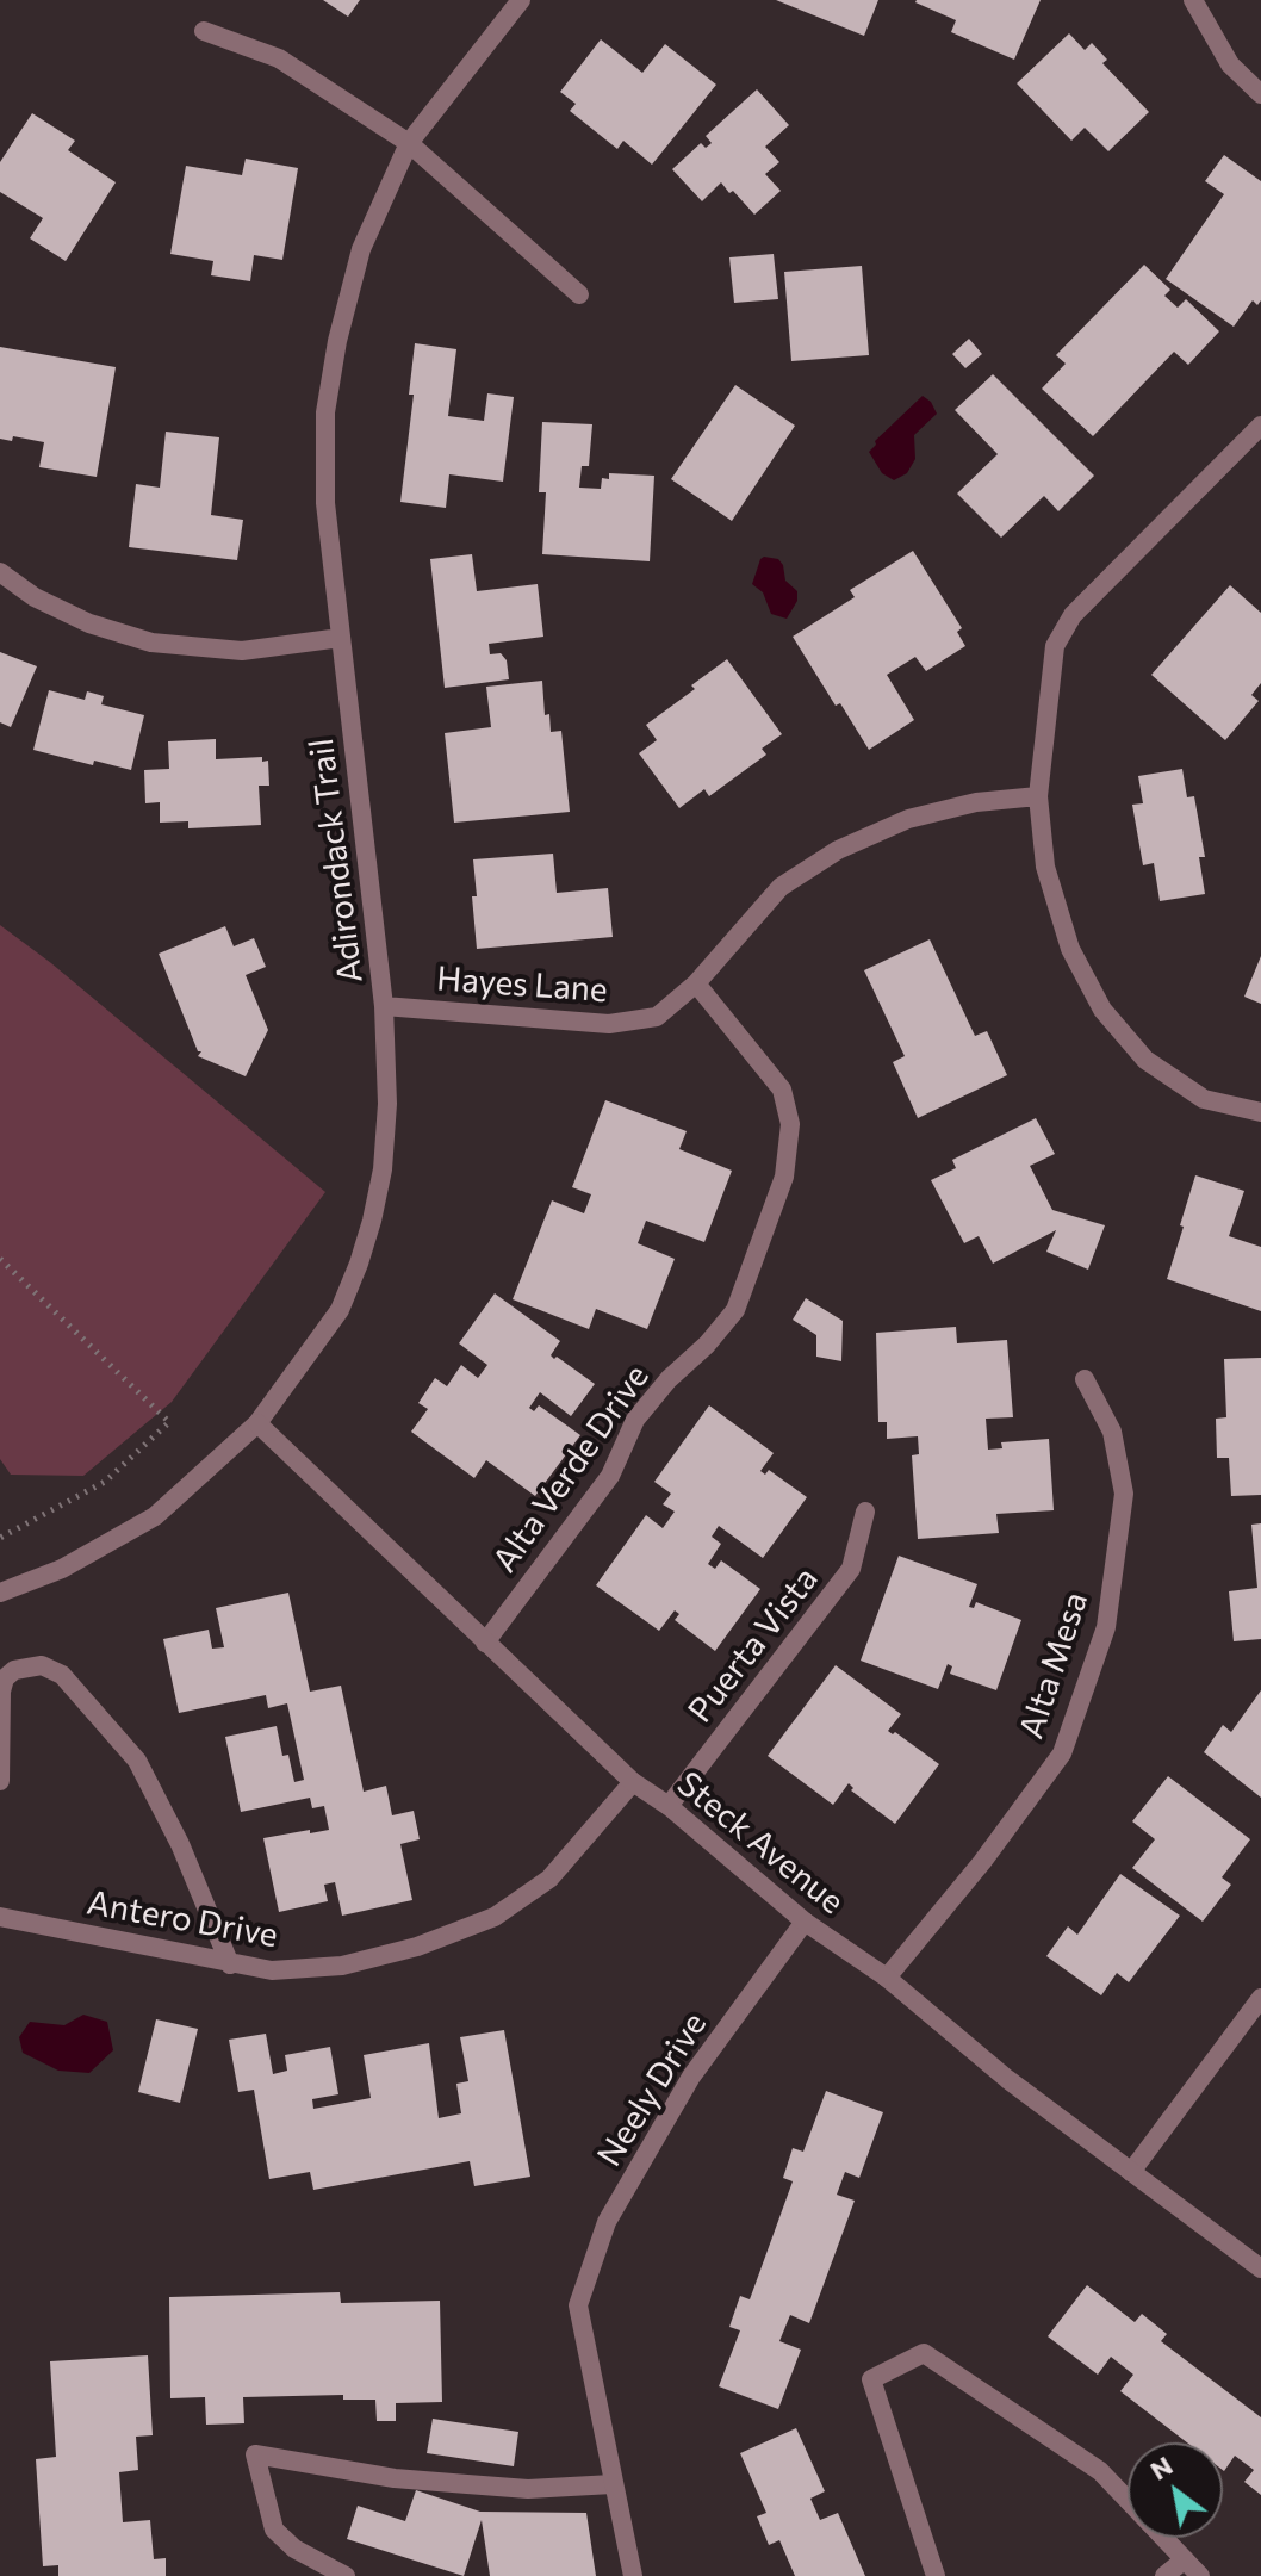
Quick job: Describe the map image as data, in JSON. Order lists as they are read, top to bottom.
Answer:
{
  "streets": {
    "street": [
      "Adirondack Trail",
      "Hayes Lane",
      "Alta Verde Drive",
      "Puerta Vista",
      "Alta Mesa",
      "Steck Avenue",
      "Antero Drive",
      "Neely Drive"
    ]
  },
  "crossings": [
    ["Adirondack Trail", "Hayes Lane"],
    ["Adirondack Trail", "Steck Avenue"],
    ["Hayes Lane", "Alta Verde Drive"],
    ["Alta Verde Drive", "Steck Avenue"],
    ["Puerta Vista", "Steck Avenue"],
    ["Alta Mesa", "Steck Avenue"],
    ["Steck Avenue", "Antero Drive"],
    ["Steck Avenue", "Neely Drive"]
  ],
  "north": "top left"
}
